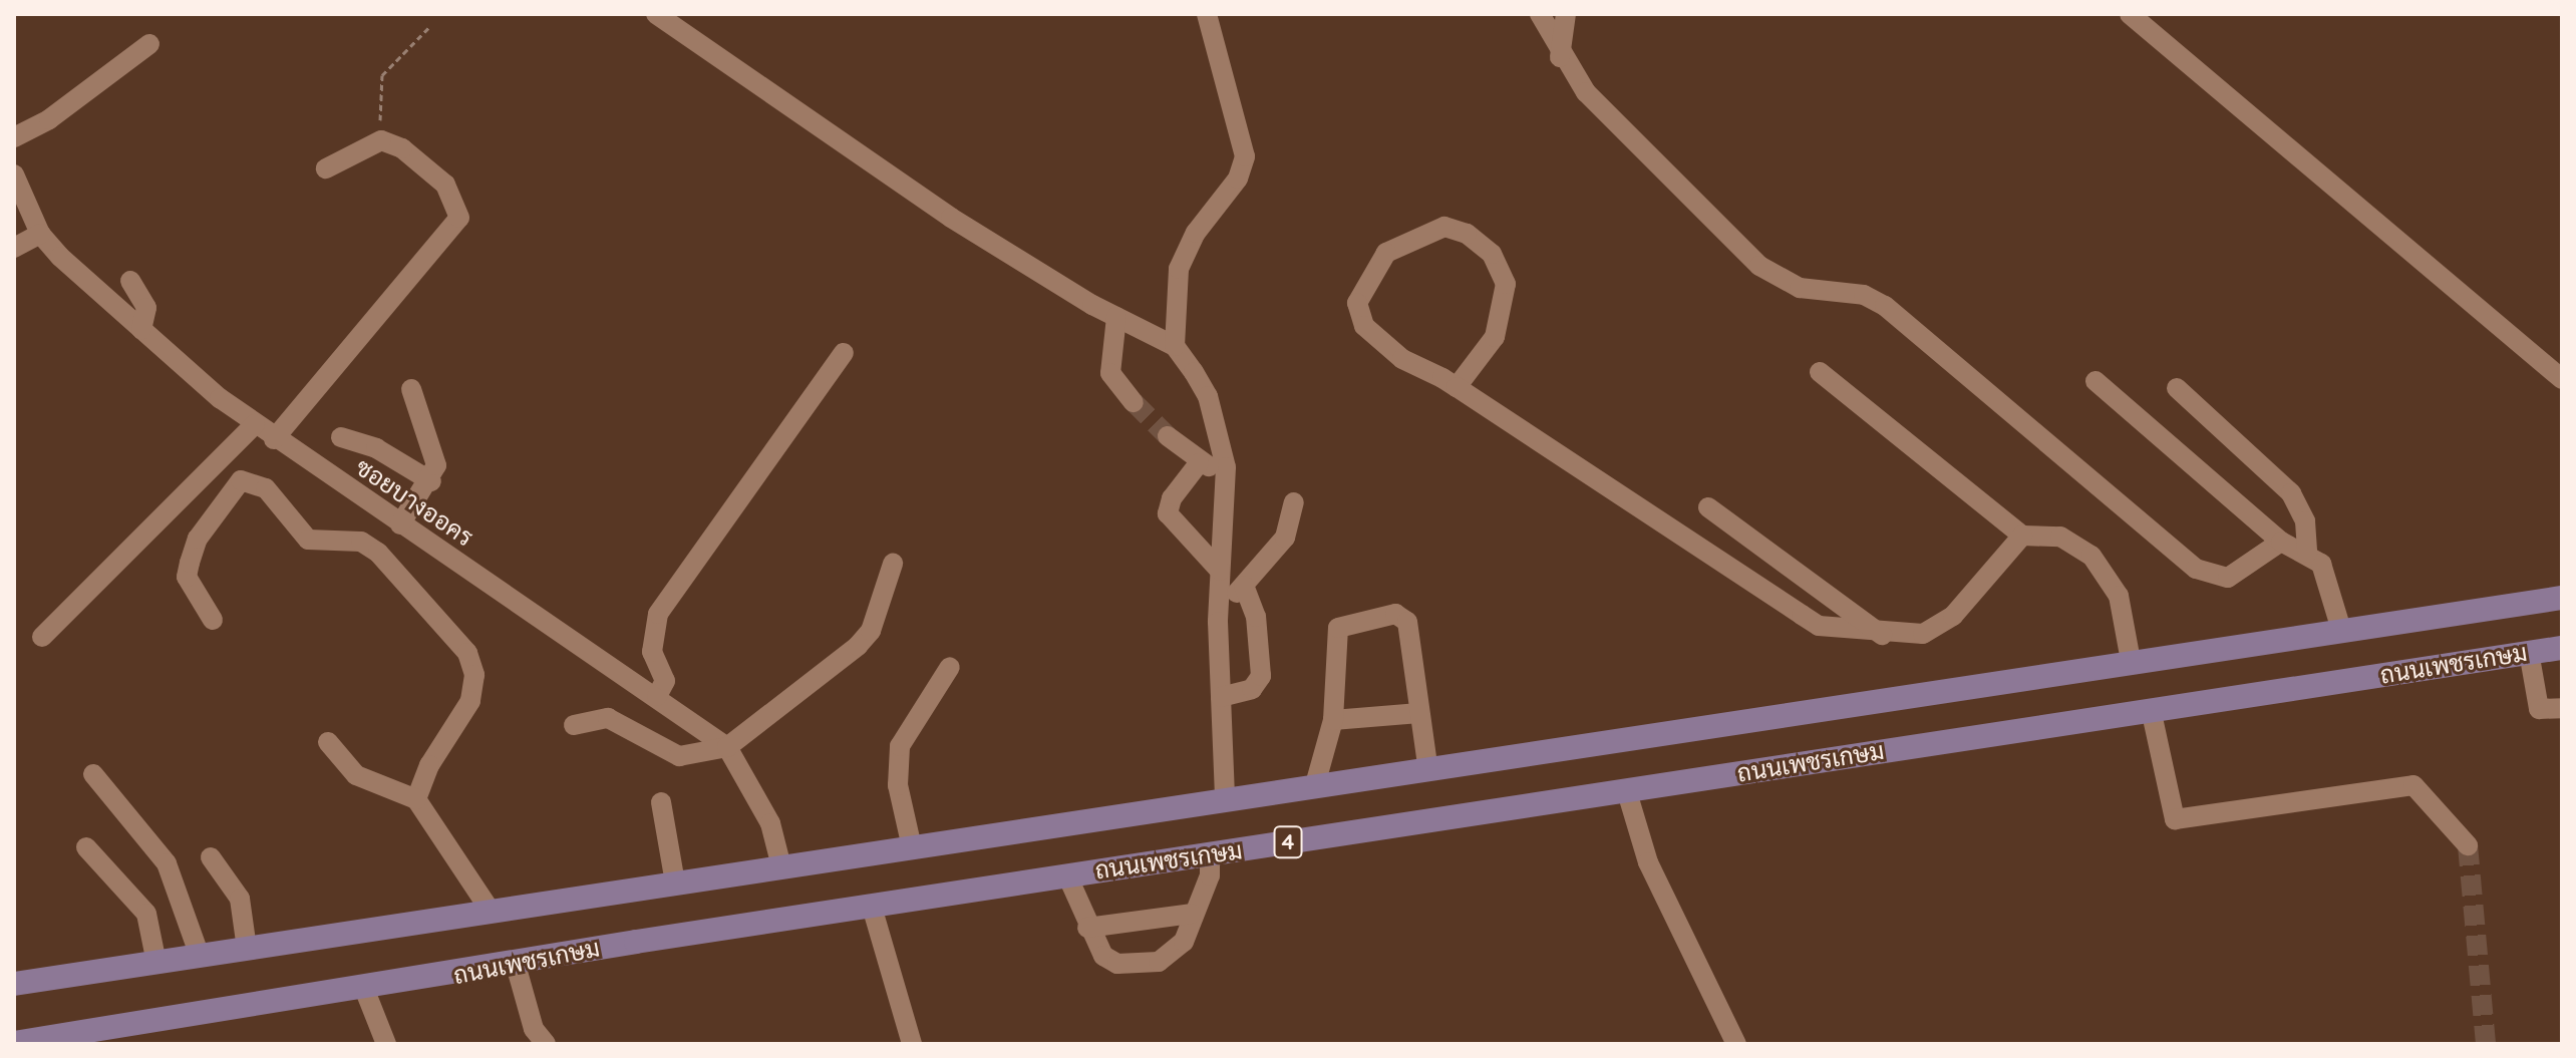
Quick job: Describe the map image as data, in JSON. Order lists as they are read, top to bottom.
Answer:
{
  "streets": {
    "main road": ["ถนนเพชรเกษม", "4"],
    "street": ["ซอยบางออคร"]
  },
  "crossings": [
    ["ซอยบางออคร", "ถนนเพชรเกษม"]
  ]
}
